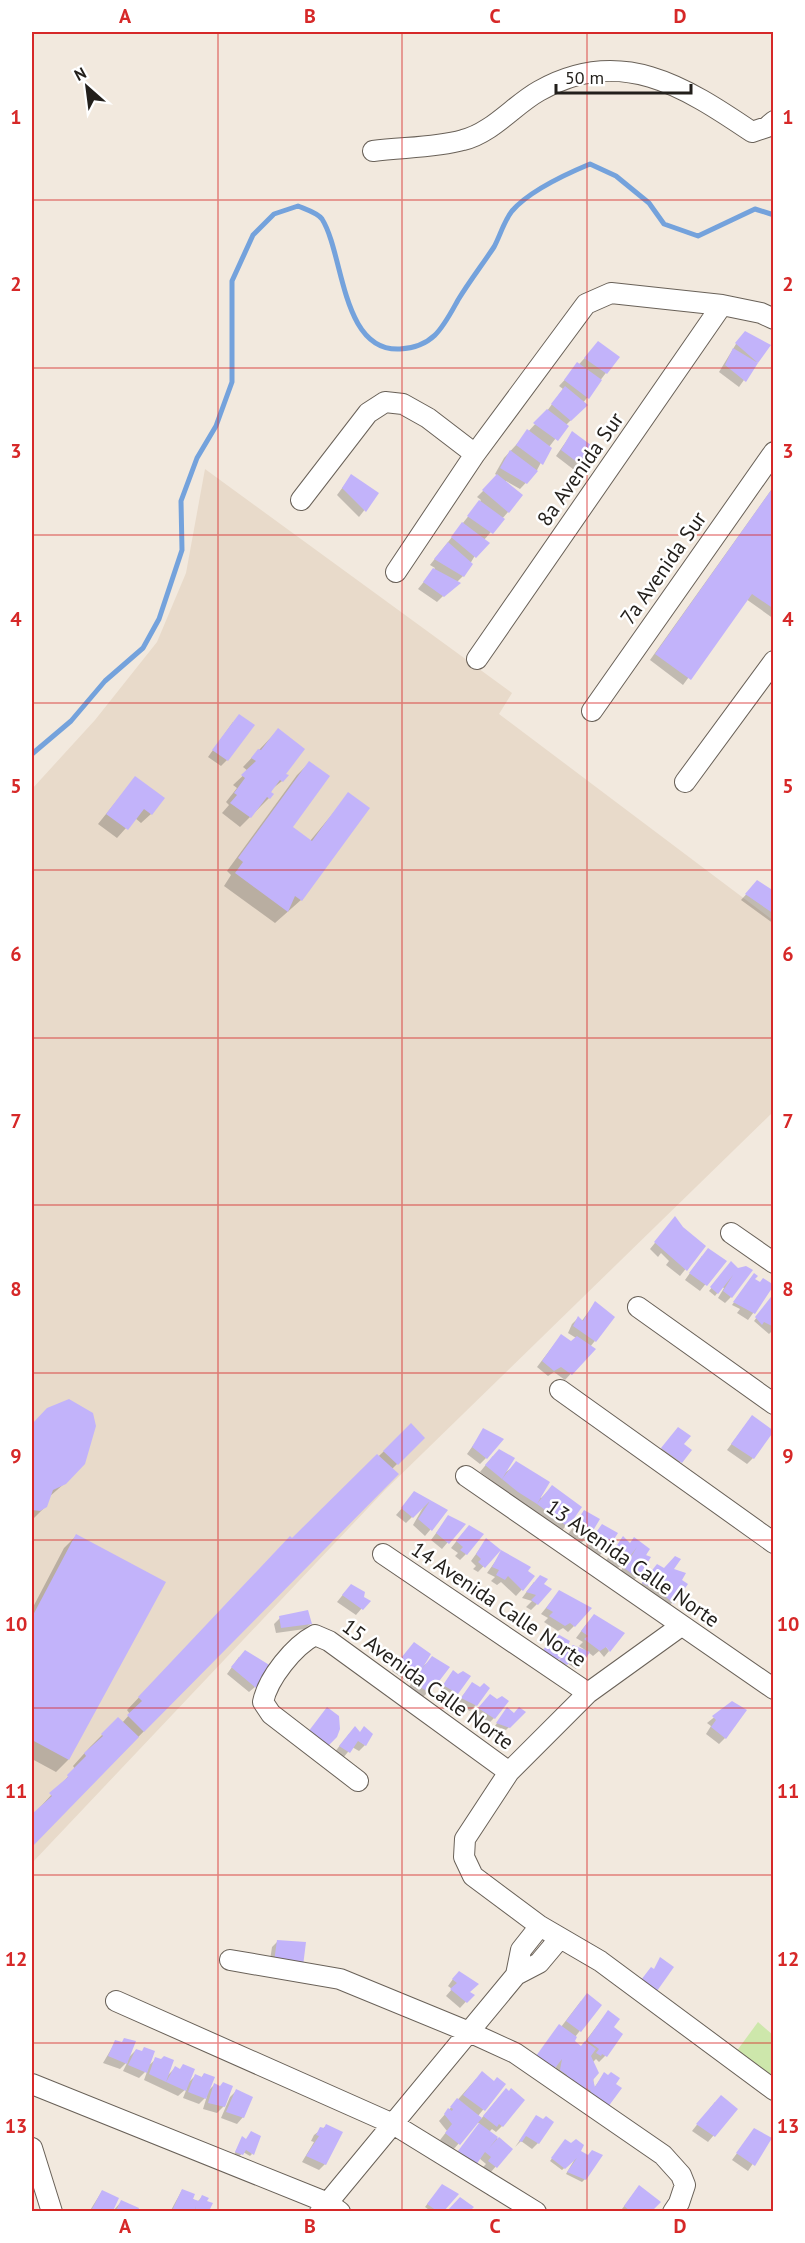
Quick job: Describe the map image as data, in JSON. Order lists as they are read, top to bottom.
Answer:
{
  "streets": {
    "street": [
      "8a Avenida Sur",
      "7a Avenida Sur",
      "13 Avenida Calle Norte",
      "14 Avenida Calle Norte",
      "15 Avenida Calle Norte"
    ]
  },
  "scale_bar": "50 m",
  "north": "top left",
  "grid": {
    "columns": [
      "A",
      "B",
      "C",
      "D"
    ],
    "rows": [
      "1",
      "2",
      "3",
      "4",
      "5",
      "6",
      "7",
      "8",
      "9",
      "10",
      "11",
      "12",
      "13"
    ]
  }
}
